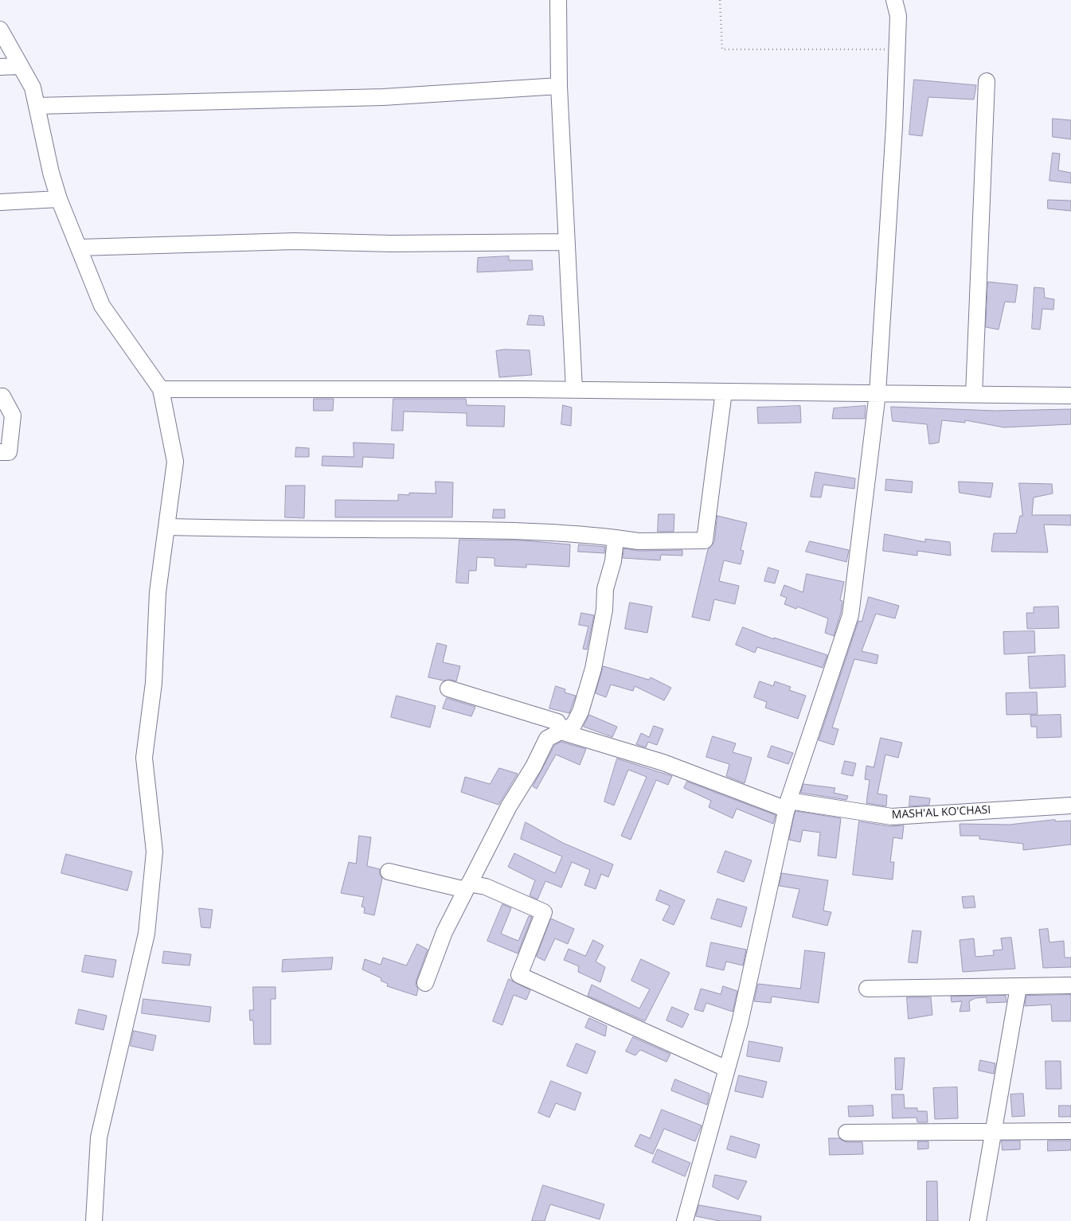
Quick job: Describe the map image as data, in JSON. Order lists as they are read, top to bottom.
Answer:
{
  "streets": {
    "street": ["MASH'AL KO'CHASI"]
  }
}
